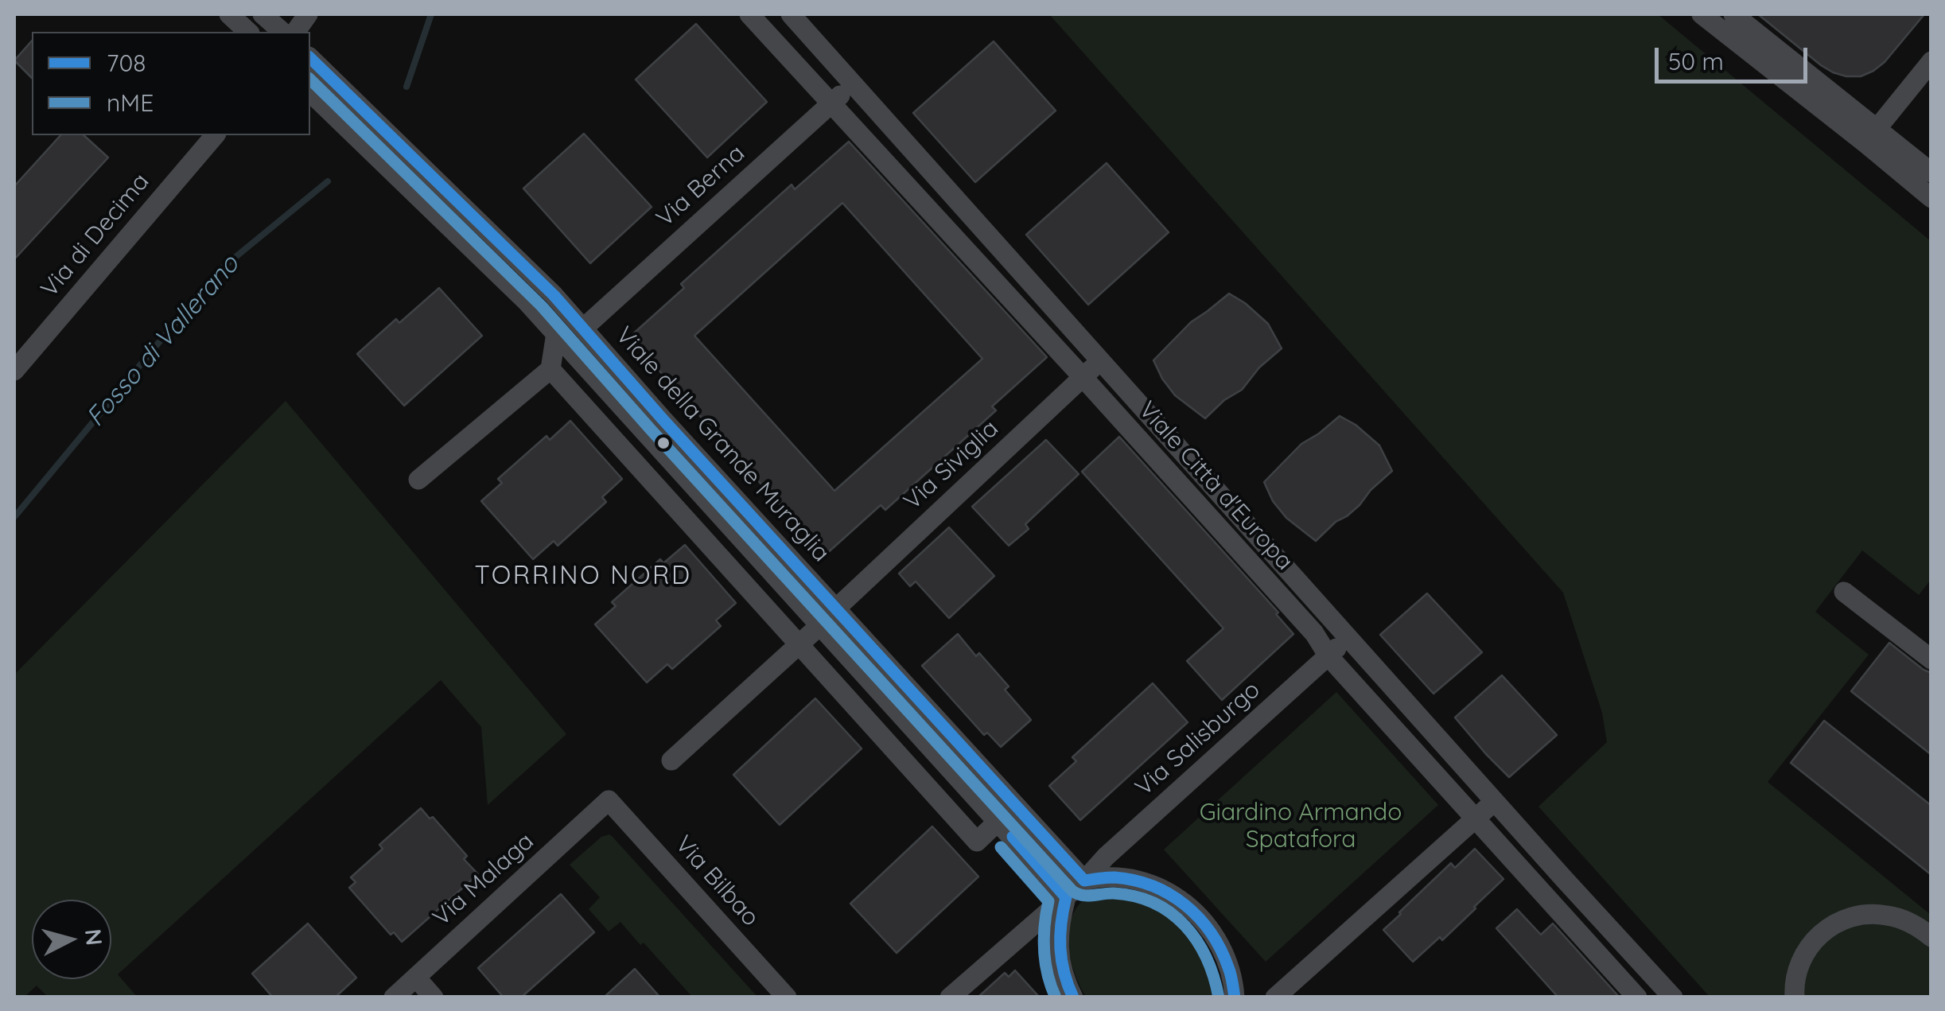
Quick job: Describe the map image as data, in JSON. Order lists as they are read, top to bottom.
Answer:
{
  "streets": {
    "street": [
      "Via Berna",
      "Via di Decima",
      "Viale della Grande Muraglia",
      "Via Siviglia",
      "Viale Città d'Europa",
      "Via Salisburgo",
      "Via Malaga",
      "Via Bilbao"
    ]
  },
  "crossings": [
    ["Via Berna", "Viale della Grande Muraglia"],
    ["Via Berna", "Viale Città d'Europa"],
    ["Viale della Grande Muraglia", "Via Siviglia"],
    ["Viale della Grande Muraglia", "Via Salisburgo"],
    ["Via Siviglia", "Viale Città d'Europa"],
    ["Viale Città d'Europa", "Via Salisburgo"],
    ["Via Malaga", "Via Bilbao"]
  ],
  "districts": ["TORRINO NORD"],
  "water": ["Fosso di Vallerano"],
  "parks": ["Giardino Armando Spatafora"],
  "lines": ["transit line 708", "transit line nME"],
  "legend": ["708", "nME"],
  "scale_bar": "50 m",
  "north": "right"
}
